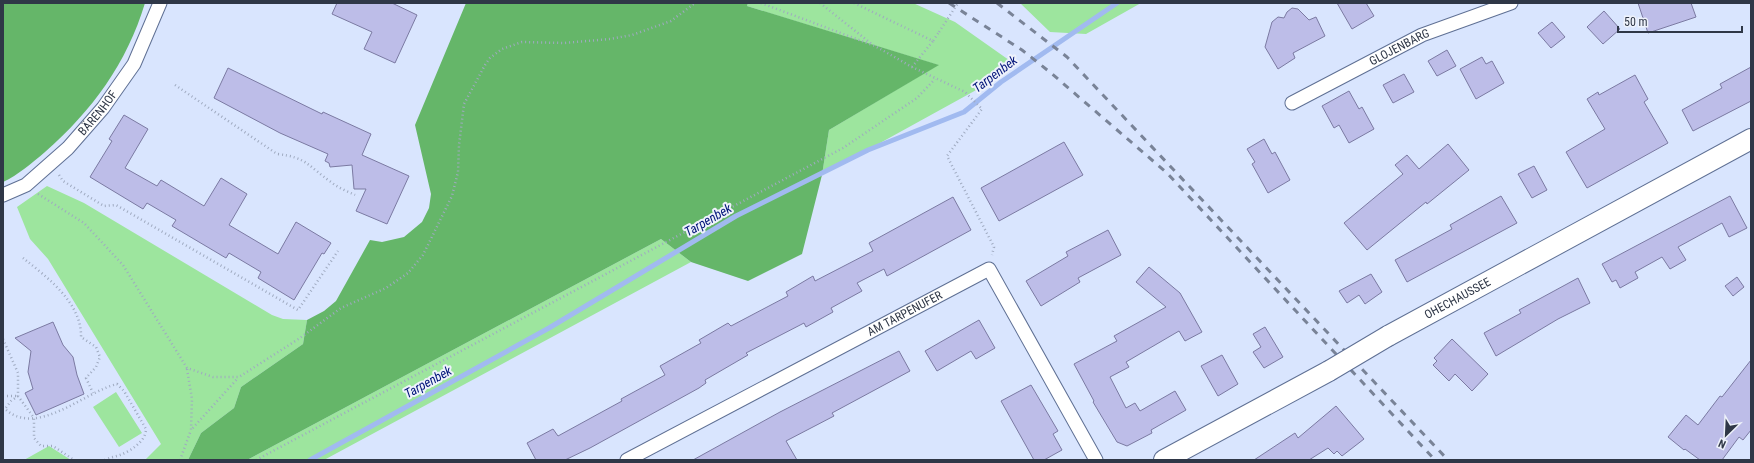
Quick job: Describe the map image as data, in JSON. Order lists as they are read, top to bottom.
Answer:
{
  "streets": {
    "main road": ["OHECHAUSSEE"],
    "street": ["GLOJENBARG", "BÄRENHOF", "AM TARPENUFER"]
  },
  "water": ["Tarpenbek"],
  "scale_bar": "50 m",
  "north": "bottom left"
}
